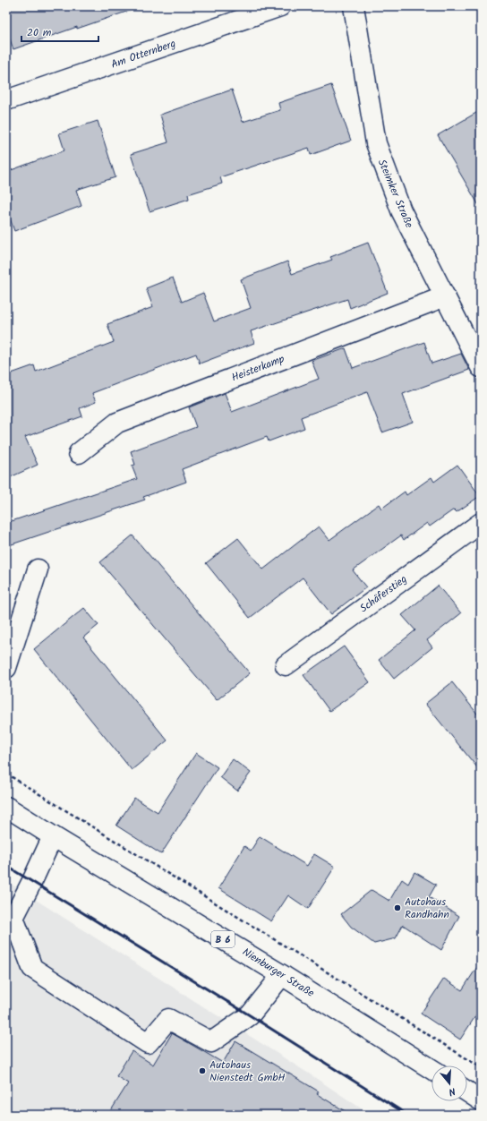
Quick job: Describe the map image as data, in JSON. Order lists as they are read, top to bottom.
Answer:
{
  "streets": {
    "street": [
      "Am Otternberg",
      "Steimker Straße",
      "Heisterkamp",
      "Schäferstieg",
      "B 6",
      "Nienburger Straße"
    ]
  },
  "crossings": [
    ["Steimker Straße", "Heisterkamp"]
  ],
  "places": ["Autohaus Randhahn", "Autohaus Nienstedt GmbH"],
  "scale_bar": "20 m",
  "north": "bottom"
}
